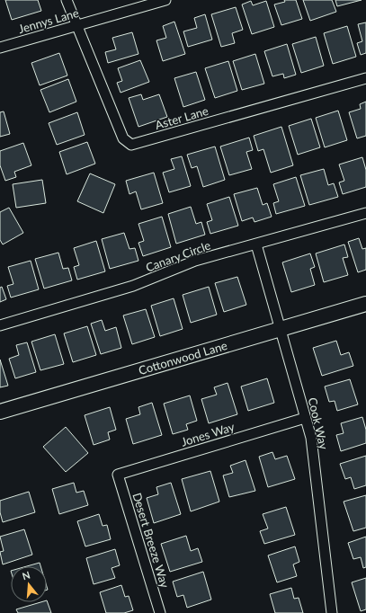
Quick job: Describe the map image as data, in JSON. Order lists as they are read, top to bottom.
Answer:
{
  "streets": {
    "main road": ["Cottonwood Lane"],
    "street": [
      "Jennys Lane",
      "Aster Lane",
      "Canary Circle",
      "Cook Way",
      "Jones Way",
      "Desert Breeze Way"
    ]
  },
  "crossings": [
    ["Jennys Lane", "Aster Lane"],
    ["Canary Circle", "Cook Way"],
    ["Cottonwood Lane", "Cook Way"],
    ["Cook Way", "Jones Way"],
    ["Jones Way", "Desert Breeze Way"]
  ],
  "north": "top"
}
